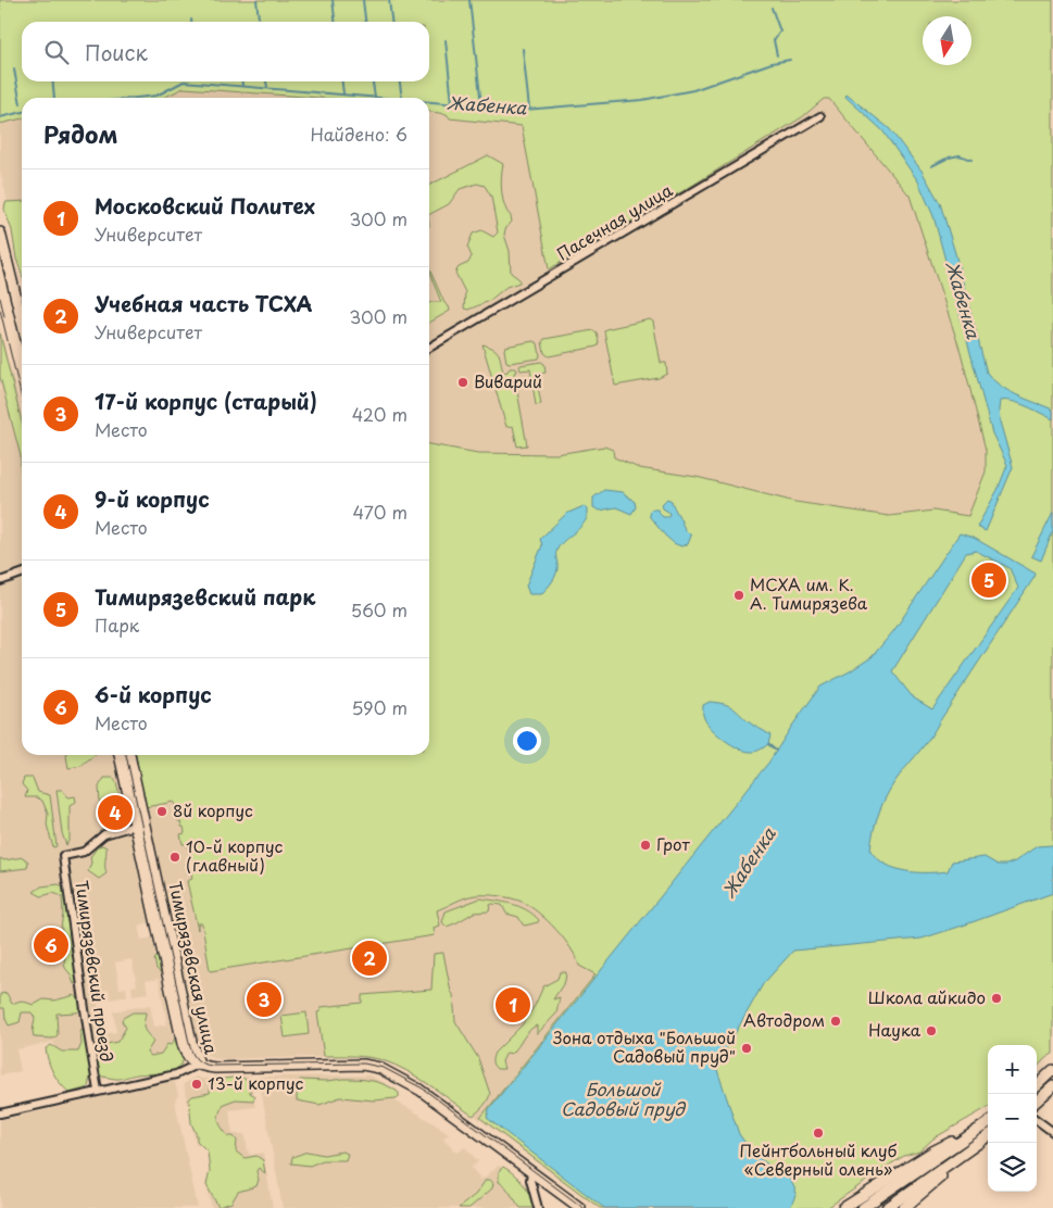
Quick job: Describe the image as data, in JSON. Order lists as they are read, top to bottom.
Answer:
{
  "streets": {
    "main road": ["Тимирязевская улица"],
    "street": ["Пасечная улица", "Тимирязевский проезд"]
  },
  "crossings": [
    ["Тимирязевская улица", "Тимирязевский проезд"]
  ],
  "water": ["Жабенка", "Большой Садовый пруд"],
  "places": [
    "Виварий",
    "МСХА им. К. А. Тимирязева",
    "8й корпус",
    "Грот",
    "10-й корпус (главный)",
    "Школа айкидо",
    "Автодром",
    "Наука",
    "Зона отдыха \"Большой Садовый пруд\"",
    "13-й корпус",
    "Пейнтбольный клуб «Северный олень»"
  ],
  "north": "bottom",
  "page": {
    "search": "Поиск",
    "heading": ["Рядом", "Найдено: 6"],
    "list": [
      {
        "mark": "1",
        "name": "Московский Политех",
        "note": "Университет",
        "value": "300 m"
      },
      {
        "mark": "2",
        "name": "Учебная часть ТСХА",
        "note": "Университет",
        "value": "300 m"
      },
      {
        "mark": "3",
        "name": "17-й корпус (старый)",
        "note": "Место",
        "value": "420 m"
      },
      {
        "mark": "4",
        "name": "9-й корпус",
        "note": "Место",
        "value": "470 m"
      },
      {
        "mark": "5",
        "name": "Тимирязевский парк",
        "note": "Парк",
        "value": "560 m"
      },
      {
        "mark": "6",
        "name": "6-й корпус",
        "note": "Место",
        "value": "590 m"
      }
    ],
    "pins": [
      "5",
      "4",
      "6",
      "2",
      "3",
      "1"
    ],
    "map_buttons": ["+", "−"]
  }
}
